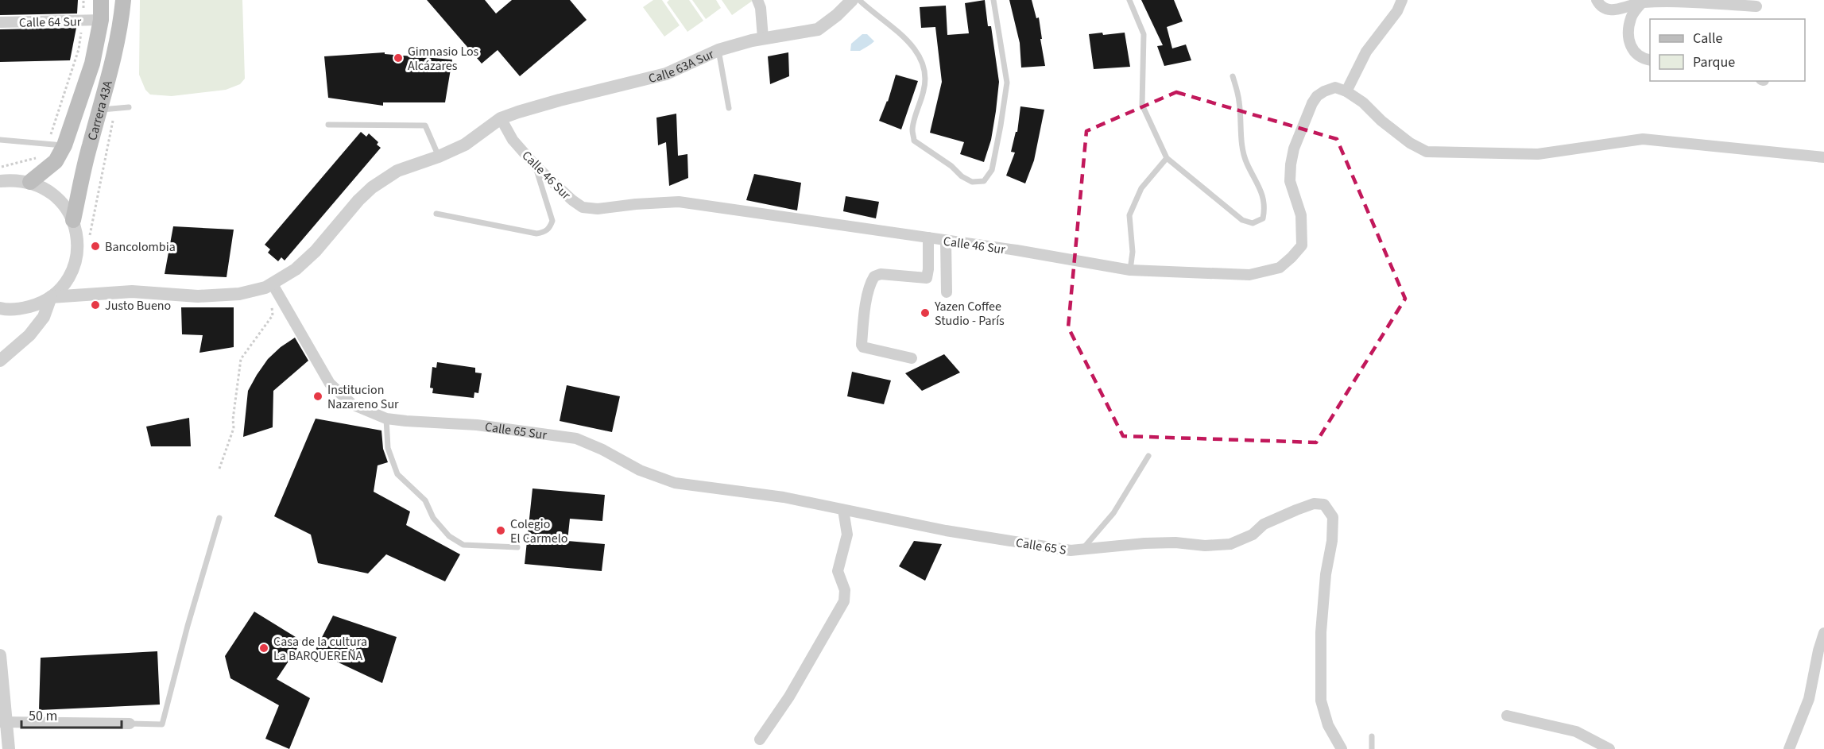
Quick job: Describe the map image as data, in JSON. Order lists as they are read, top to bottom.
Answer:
{
  "streets": {
    "main road": ["Carrera 43A"],
    "street": [
      "Calle 64 Sur",
      "Calle 63A Sur",
      "Calle 46 Sur",
      "Calle 65 Sur",
      "Calle 65 S"
    ]
  },
  "crossings": [
    ["Calle 64 Sur", "Carrera 43A"],
    ["Calle 63A Sur", "Calle 46 Sur"],
    ["Calle 65 Sur", "Calle 65 S"]
  ],
  "places": [
    "Gimnasio Los Alcázares",
    "Bancolombia",
    "Justo Bueno",
    "Yazen Coffee Studio - París",
    "Institucion Nazareno Sur",
    "Colegio El Carmelo",
    "Casa de la cultura La BARQUEREÑA"
  ],
  "legend": ["Calle", "Parque"],
  "scale_bar": "50 m"
}
